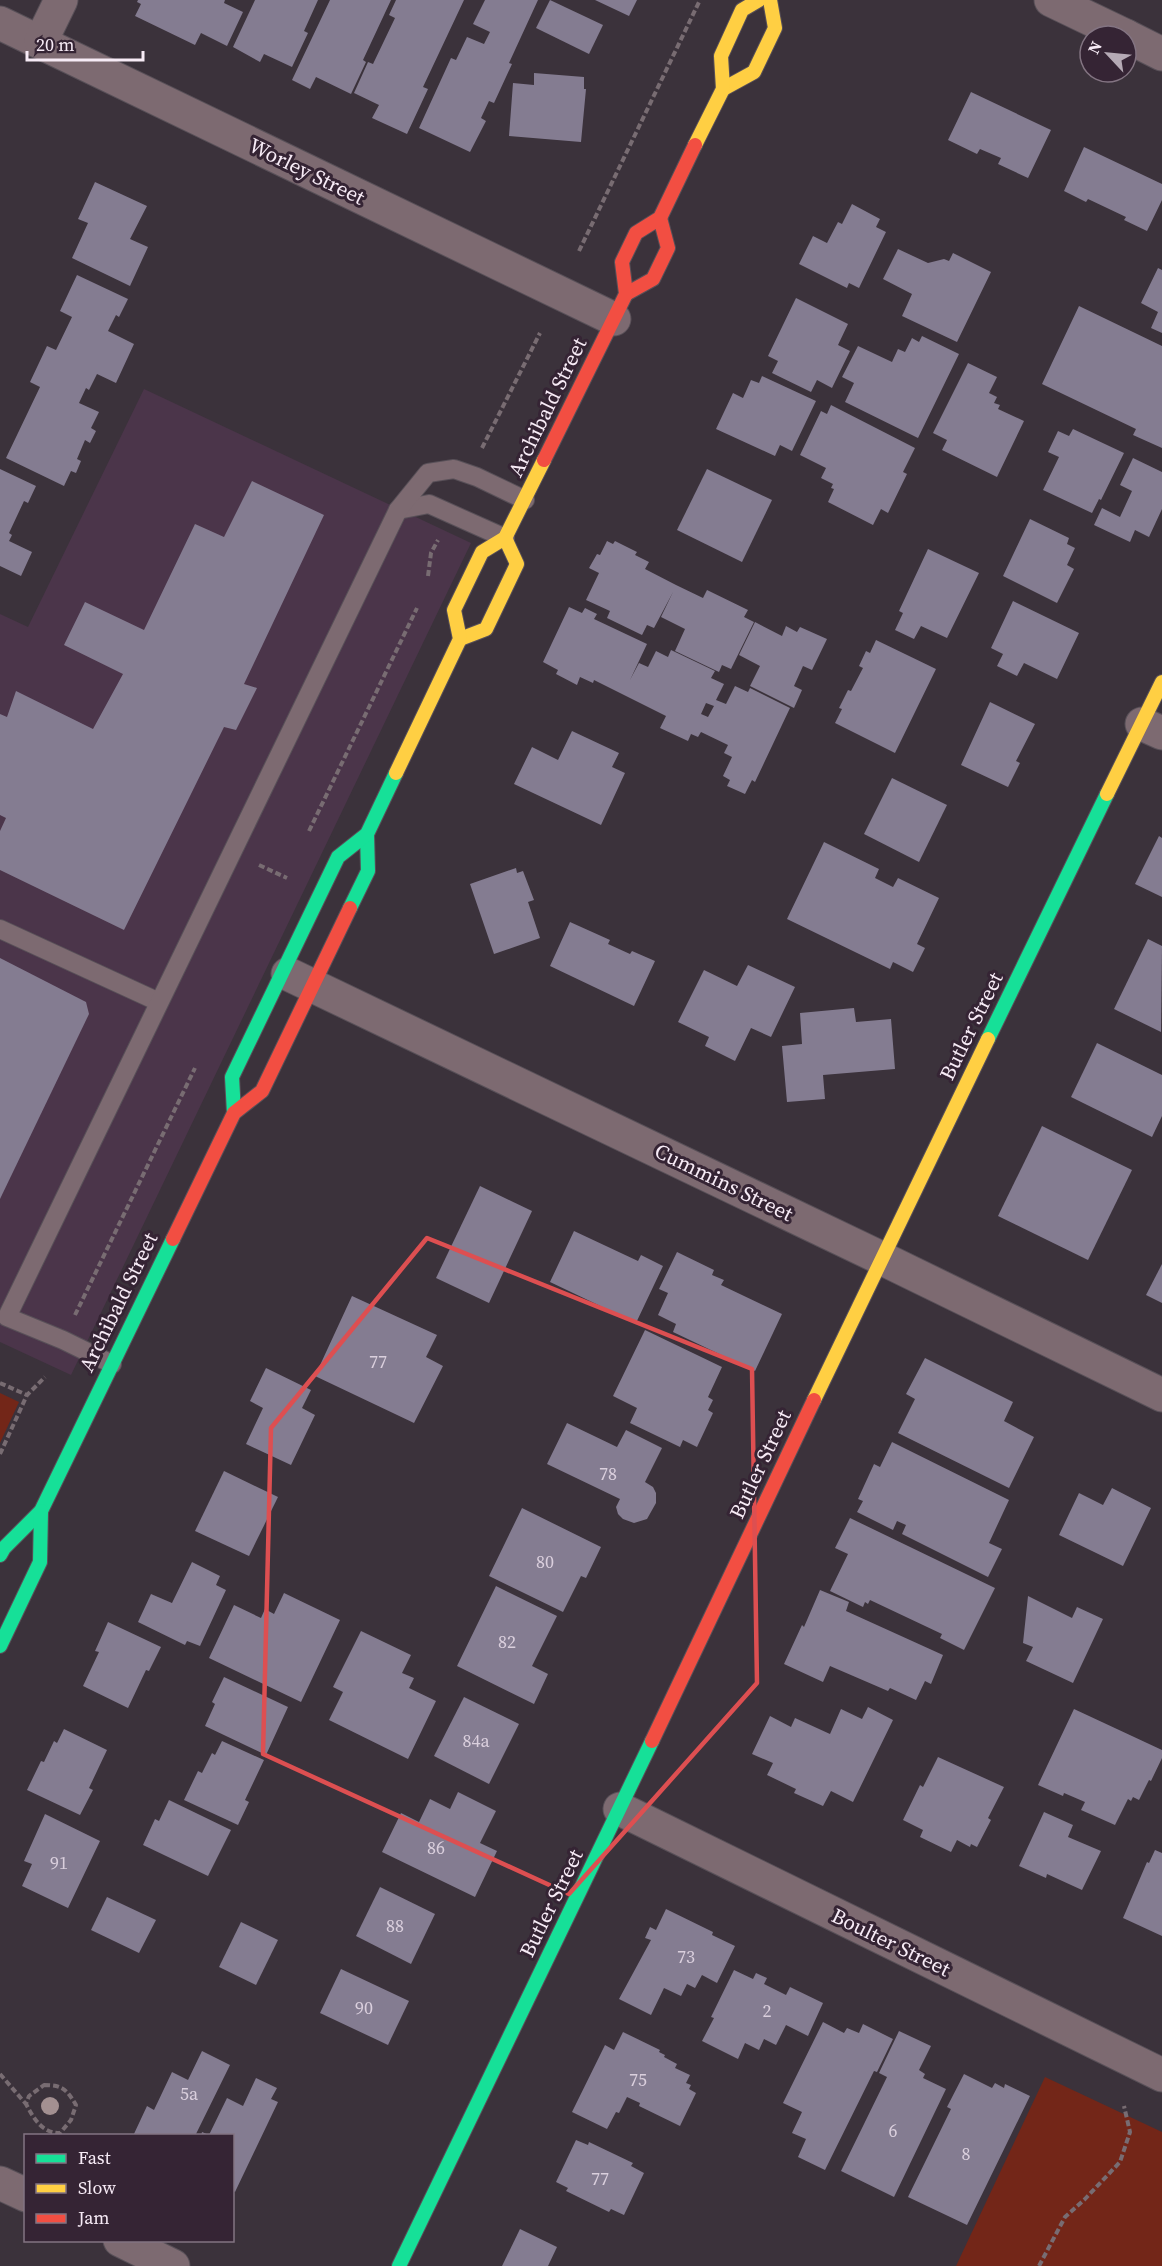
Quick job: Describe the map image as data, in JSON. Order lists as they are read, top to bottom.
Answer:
{
  "streets": {
    "street": [
      "Worley Street",
      "Archibald Street",
      "Butler Street",
      "Cummins Street",
      "Boulter Street"
    ]
  },
  "crossings": [
    ["Worley Street", "Archibald Street"],
    ["Archibald Street", "Cummins Street"],
    ["Butler Street", "Cummins Street"],
    ["Butler Street", "Boulter Street"]
  ],
  "house_numbers": [
    "77",
    "78",
    "80",
    "82",
    "84a",
    "86",
    "91",
    "88",
    "73",
    "90",
    "2",
    "75",
    "5a",
    "6",
    "8",
    "77"
  ],
  "legend": ["Fast", "Slow", "Jam"],
  "scale_bar": "20 m",
  "north": "top left"
}
